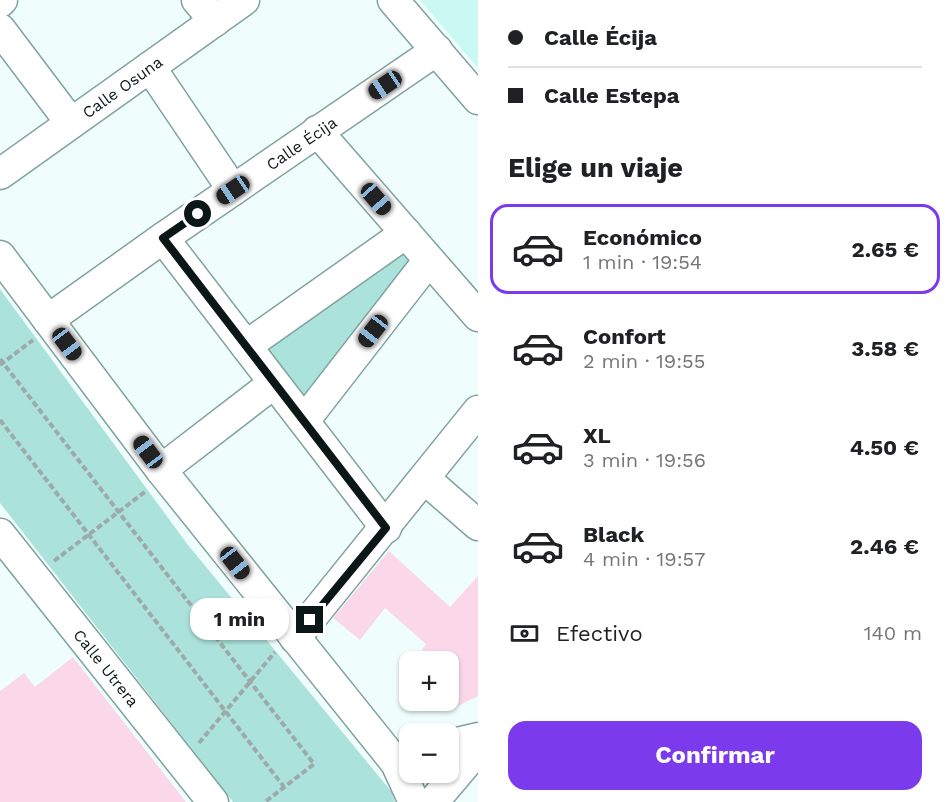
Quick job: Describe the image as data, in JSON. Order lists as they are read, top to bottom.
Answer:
{
  "streets": {
    "street": ["Calle Osuna", "Calle Écija", "Calle Utrera"]
  },
  "page": {
    "banner": ["Calle Écija", "Calle Estepa"],
    "heading": "Elige un viaje",
    "list": [
      {
        "name": "Económico",
        "note": "1 min · 19:54",
        "value": "2.65 €"
      },
      {
        "name": "Confort",
        "note": "2 min · 19:55",
        "value": "3.58 €"
      },
      {
        "name": "XL",
        "note": "3 min · 19:56",
        "value": "4.50 €"
      },
      {
        "name": "Black",
        "note": "4 min · 19:57",
        "value": "2.46 €"
      }
    ],
    "bubble": "1 min",
    "pay": ["Efectivo", "140 m"],
    "map_buttons": ["+", "−"],
    "buttons": "Confirmar"
  }
}
